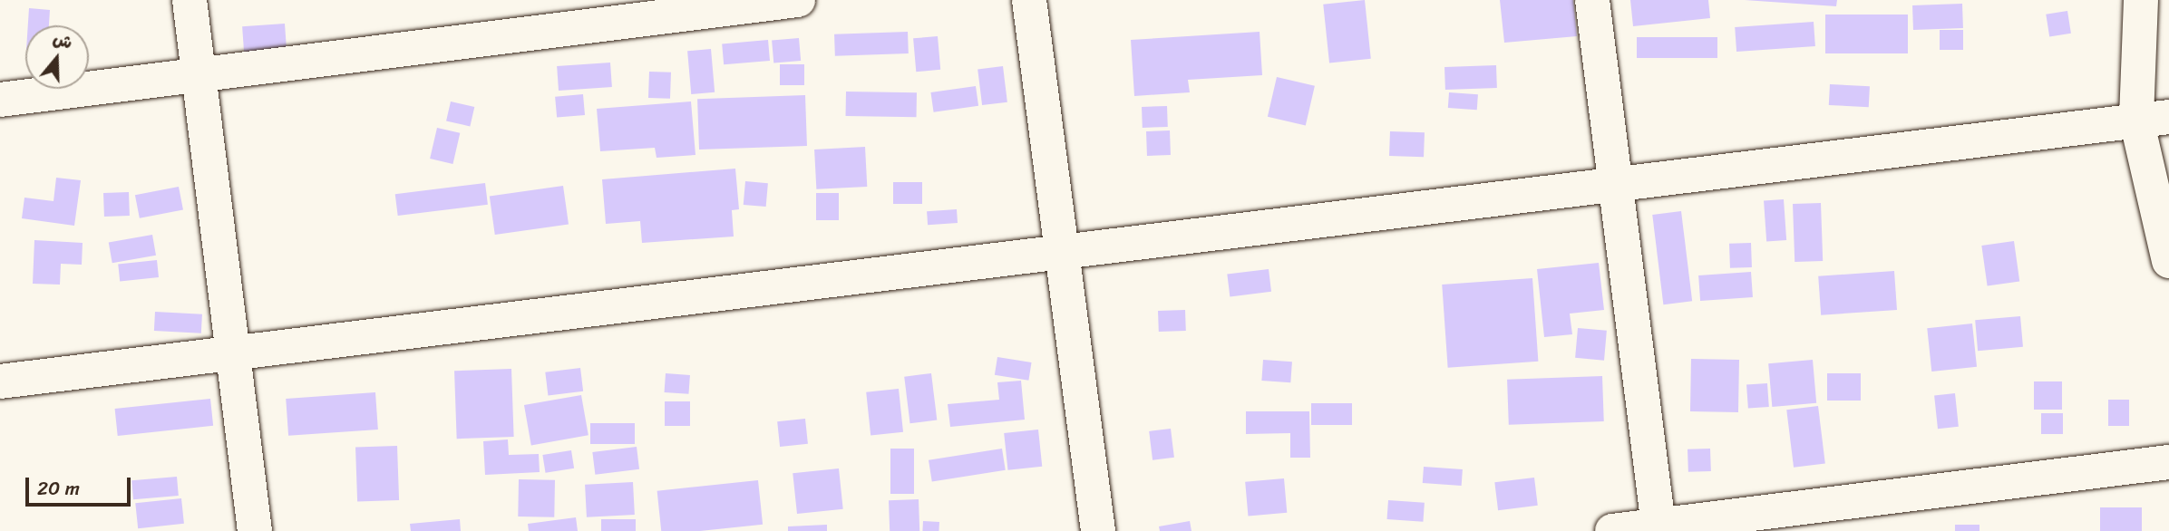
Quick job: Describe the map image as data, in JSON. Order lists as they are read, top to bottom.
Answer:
{
  "scale_bar": "20 m",
  "north": "top"
}
